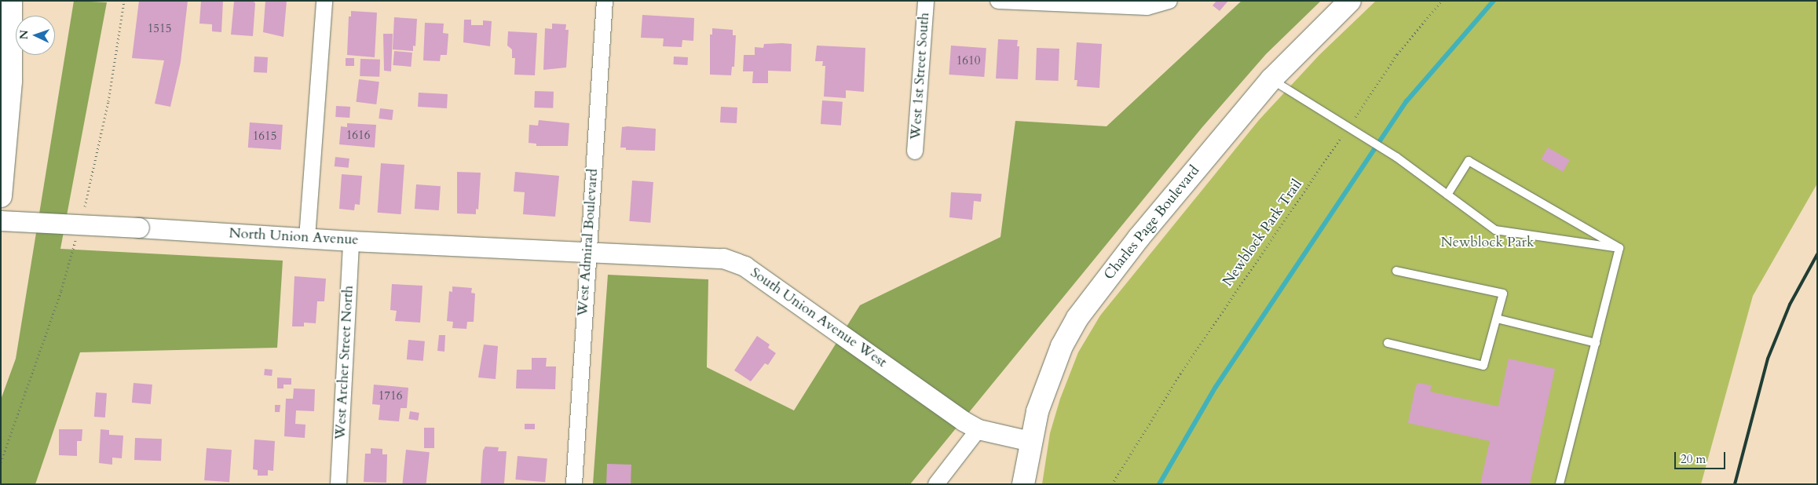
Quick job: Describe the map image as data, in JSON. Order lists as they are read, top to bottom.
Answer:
{
  "streets": {
    "main road": ["Charles Page Boulevard"],
    "street": [
      "West 1st Street South",
      "North Union Avenue",
      "West Admiral Boulevard",
      "South Union Avenue West",
      "West Archer Street North"
    ],
    "path": ["Newblock Park Trail"]
  },
  "crossings": [
    ["Charles Page Boulevard", "South Union Avenue West"],
    ["North Union Avenue", "West Admiral Boulevard"],
    ["North Union Avenue", "South Union Avenue West"],
    ["North Union Avenue", "West Archer Street North"],
    ["West Admiral Boulevard", "South Union Avenue West"]
  ],
  "parks": ["Newblock Park"],
  "house_numbers": [
    "1515",
    "1610",
    "1616",
    "1615",
    "1716"
  ],
  "scale_bar": "20 m",
  "north": "left"
}
